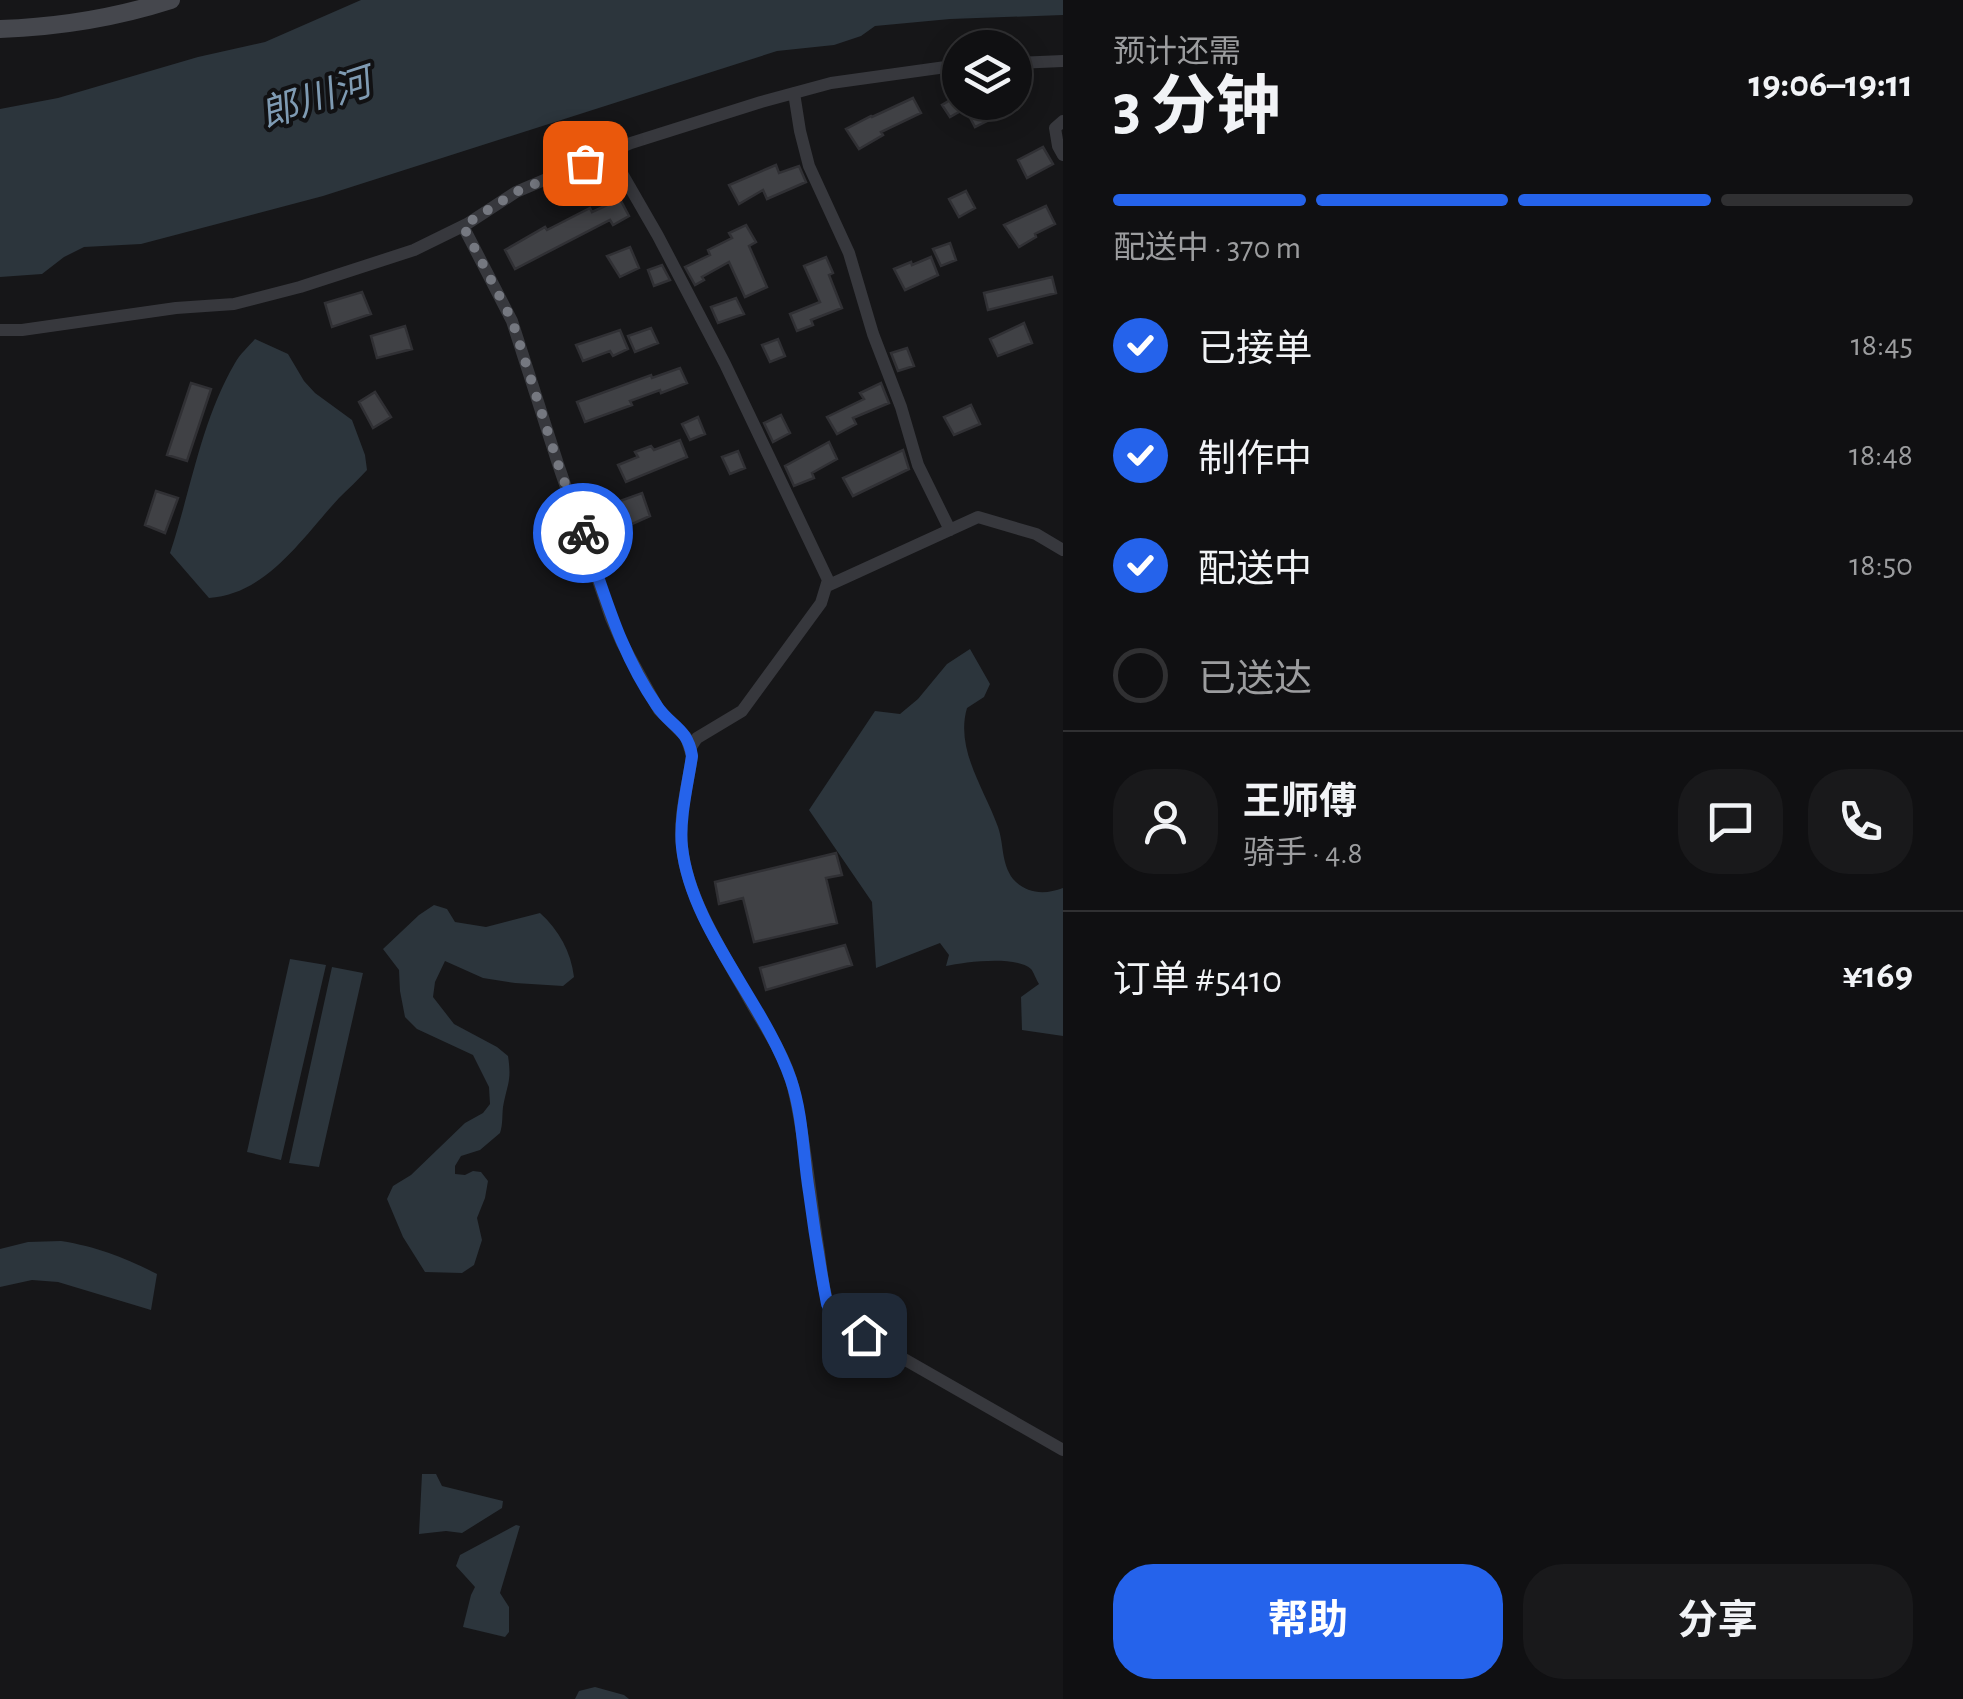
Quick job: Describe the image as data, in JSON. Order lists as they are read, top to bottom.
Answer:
{
  "water": ["郎川河"],
  "page": {
    "heading": ["3 分钟", "预计还需", "19:06–19:11"],
    "panel": [
      "王师傅",
      "骑手 · 4.8",
      "订单 #5410",
      "¥169"
    ],
    "bar": "配送中 · 370 m",
    "list": [
      ["已接单", "18:45"],
      ["制作中", "18:48"],
      ["配送中", "18:50"],
      "已送达"
    ],
    "buttons": ["帮助", "分享"]
  }
}
